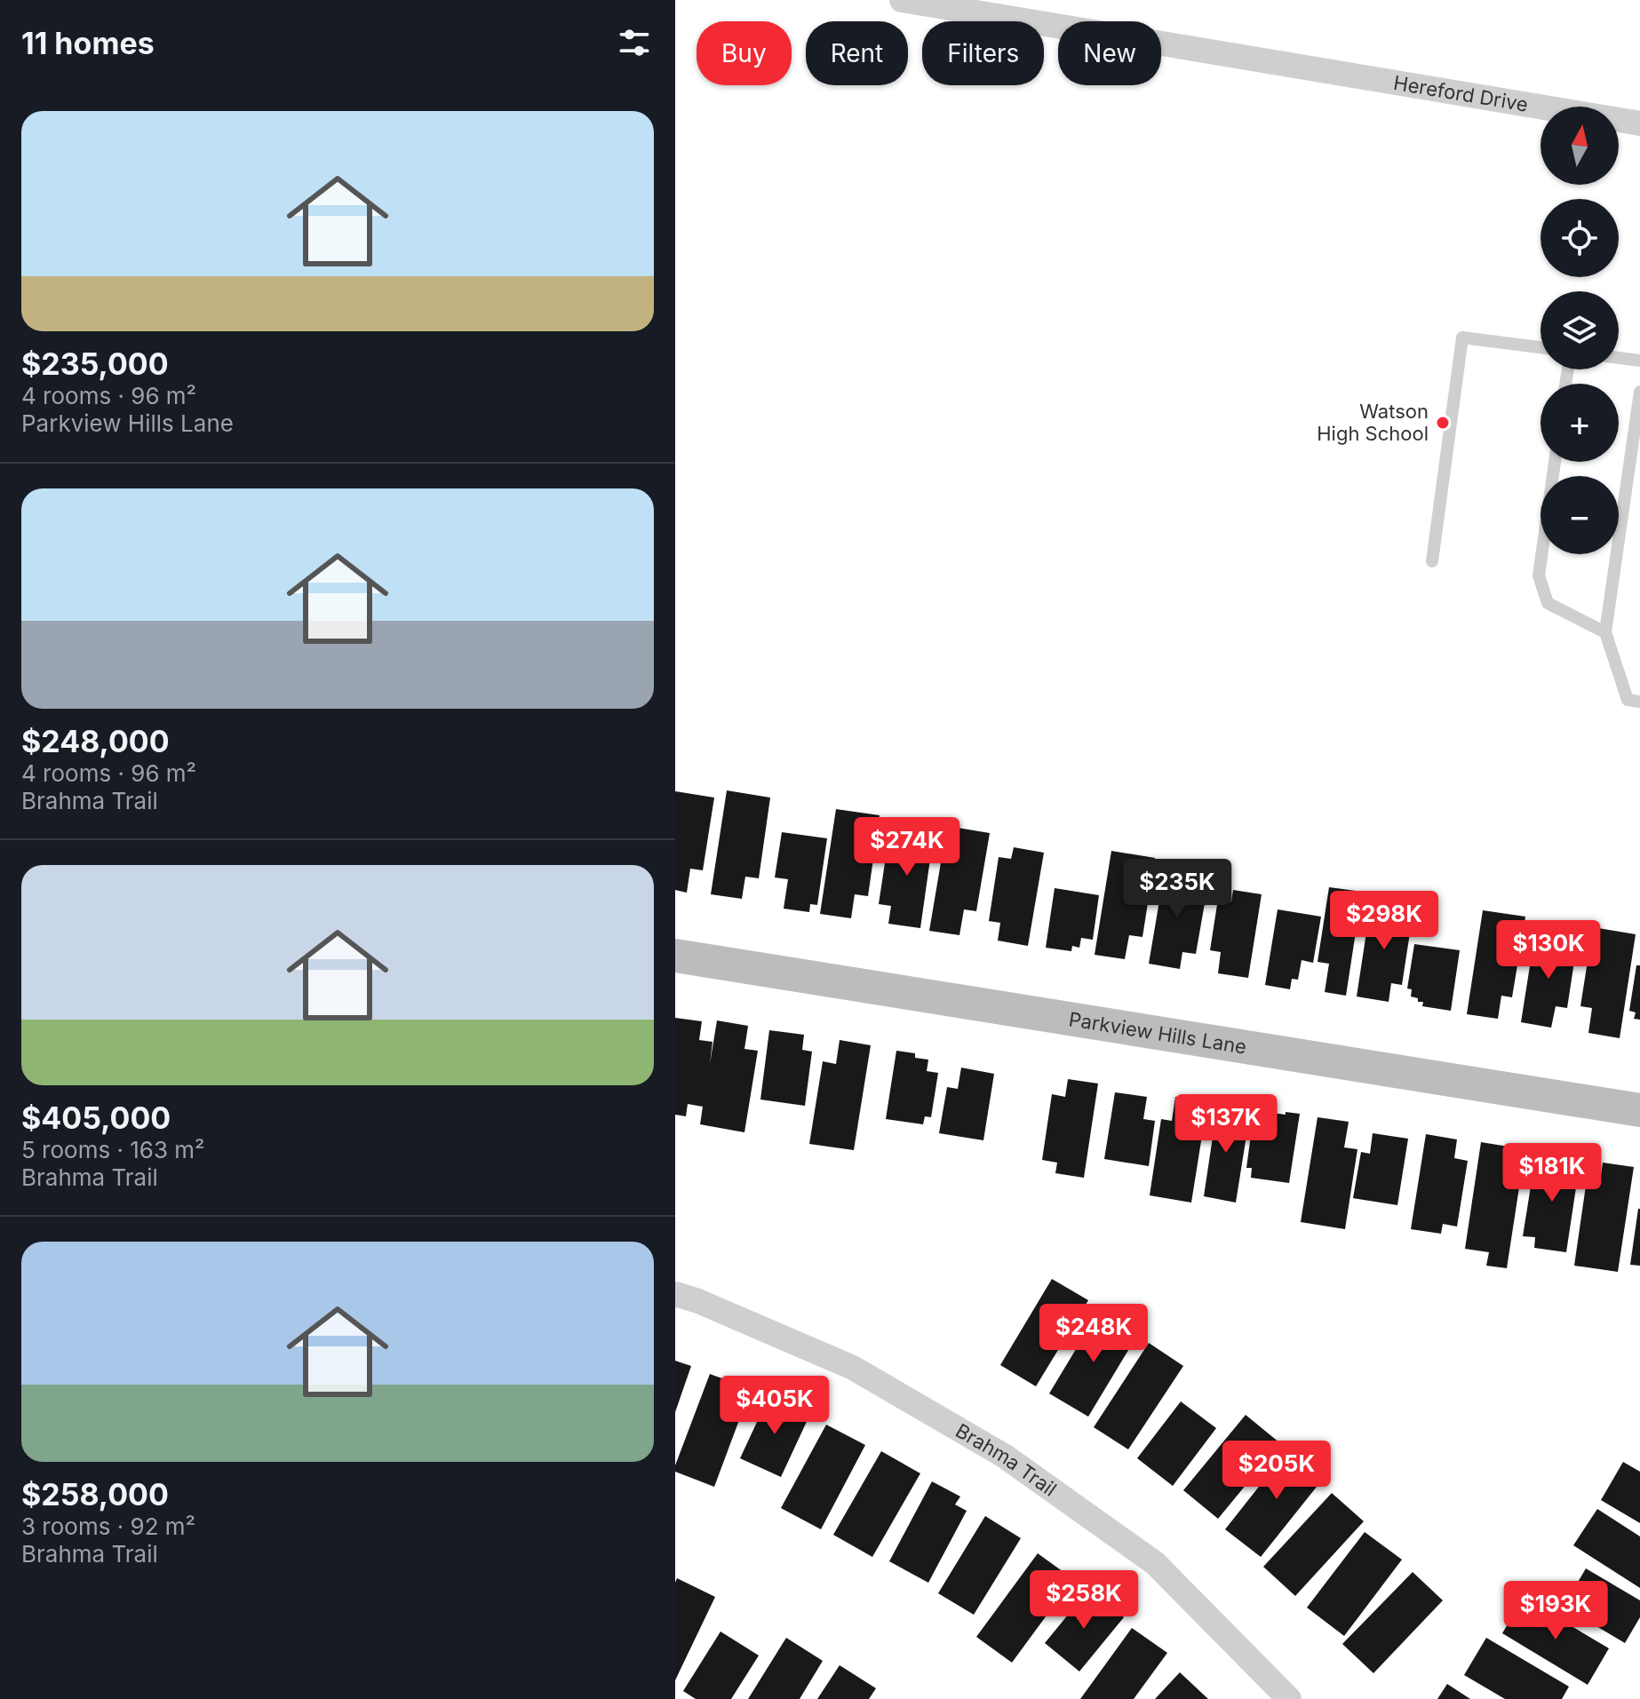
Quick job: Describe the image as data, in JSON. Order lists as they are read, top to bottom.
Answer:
{
  "streets": {
    "street": ["Hereford Drive", "Parkview Hills Lane", "Brahma Trail"]
  },
  "places": ["Watson High School"],
  "north": "top",
  "page": {
    "heading": "11 homes",
    "chip": [
      "Buy",
      "Rent",
      "Filters",
      "New"
    ],
    "list": [
      {
        "name": "$235,000",
        "note": "4 rooms · 96 m² · Parkview Hills Lane"
      },
      {
        "name": "$248,000",
        "note": "4 rooms · 96 m² · Brahma Trail"
      },
      {
        "name": "$405,000",
        "note": "5 rooms · 163 m² · Brahma Trail"
      },
      {
        "name": "$258,000",
        "note": "3 rooms · 92 m² · Brahma Trail"
      }
    ],
    "map_buttons": ["+", "−"],
    "price": [
      "$274K",
      "$235K",
      "$298K",
      "$130K",
      "$137K",
      "$181K",
      "$248K",
      "$405K",
      "$205K",
      "$258K",
      "$193K"
    ]
  }
}
